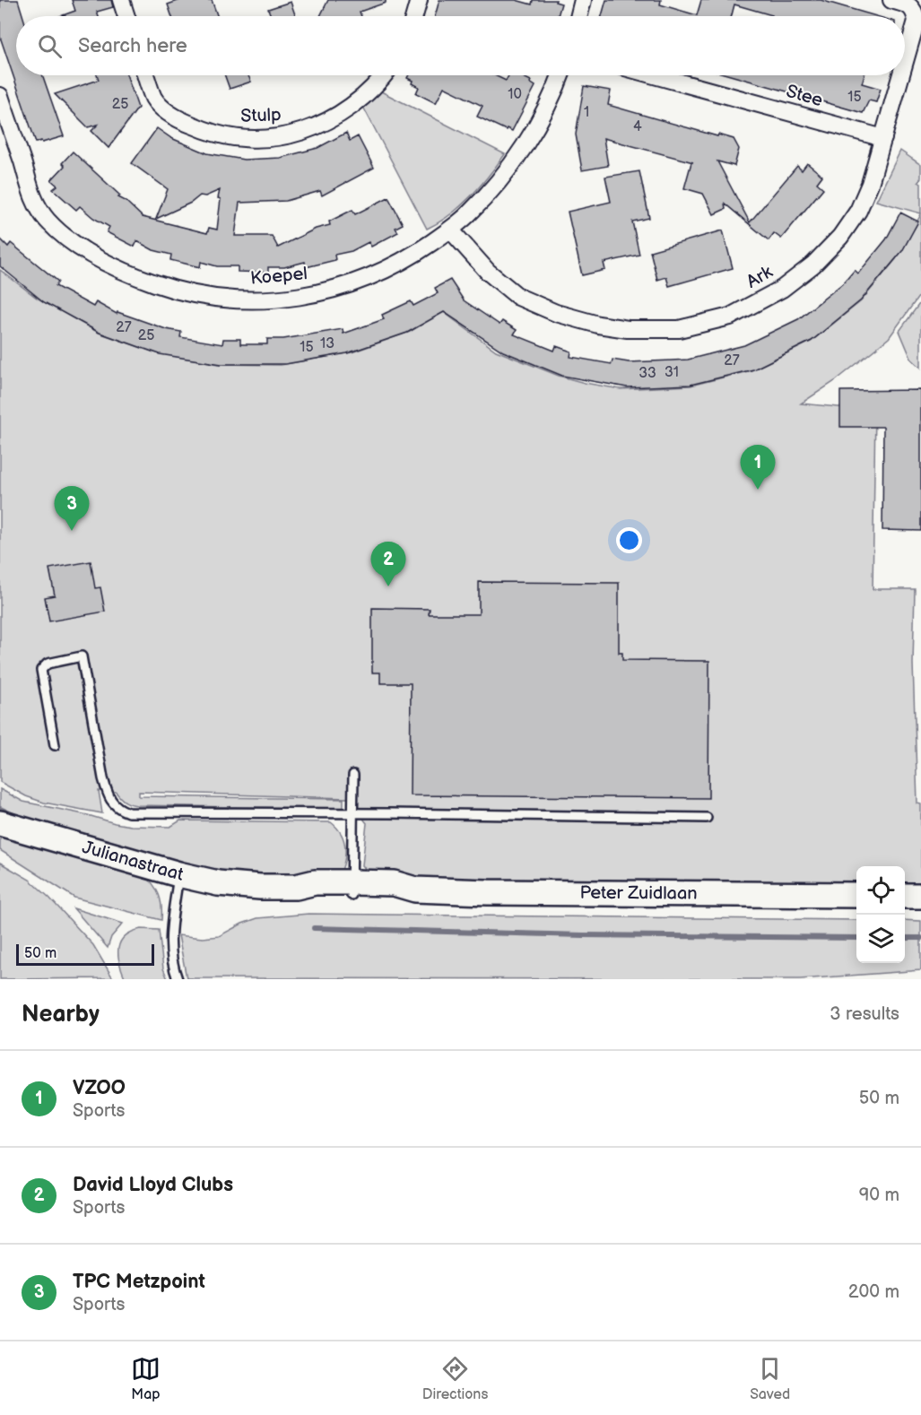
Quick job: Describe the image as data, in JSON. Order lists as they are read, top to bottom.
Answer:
{
  "streets": {
    "street": [
      "Stee",
      "Stulp",
      "Koepel",
      "Ark",
      "Julianastraat",
      "Peter Zuidlaan"
    ]
  },
  "crossings": [
    ["Stee", "Ark"],
    ["Koepel", "Ark"],
    ["Julianastraat", "Peter Zuidlaan"]
  ],
  "house_numbers": [
    "10",
    "15",
    "25",
    "1",
    "4",
    "27",
    "25",
    "13",
    "15",
    "27",
    "31",
    "33"
  ],
  "scale_bar": "50 m",
  "page": {
    "search": "Search here",
    "pins": ["1", "3", "2"],
    "scale": "50 m",
    "heading": ["Nearby", "3 results"],
    "list": [
      {
        "mark": "1",
        "name": "VZOO",
        "note": "Sports",
        "value": "50 m"
      },
      {
        "mark": "2",
        "name": "David Lloyd Clubs",
        "note": "Sports",
        "value": "90 m"
      },
      {
        "mark": "3",
        "name": "TPC Metzpoint",
        "note": "Sports",
        "value": "200 m"
      }
    ],
    "nav": ["Map", "Directions", "Saved"]
  }
}
